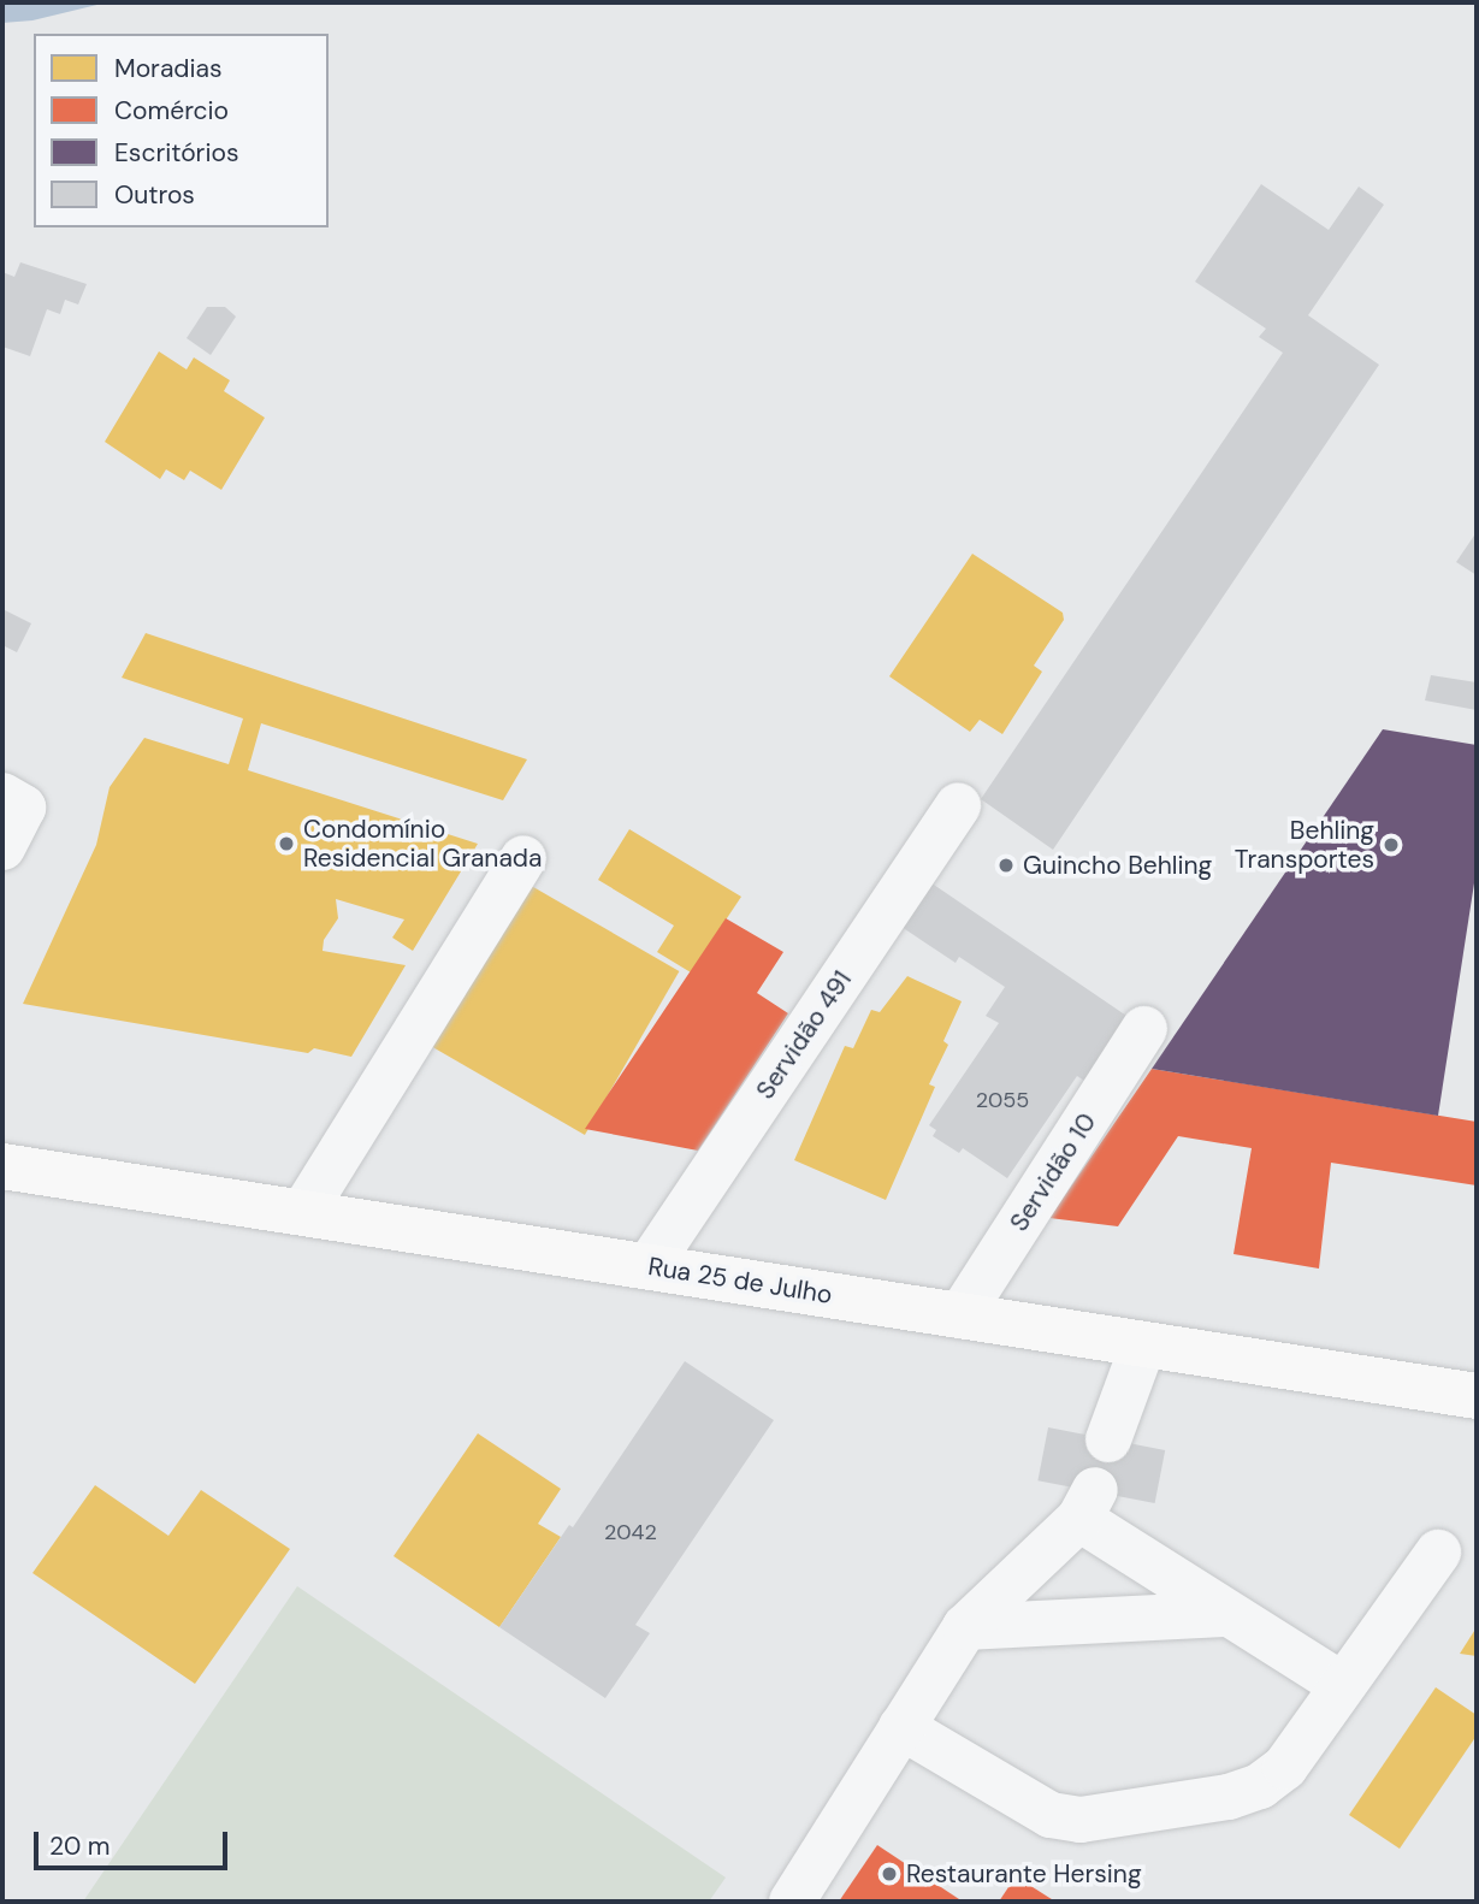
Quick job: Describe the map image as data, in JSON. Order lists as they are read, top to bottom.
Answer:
{
  "streets": {
    "main road": ["Rua 25 de Julho"],
    "street": ["Servidão 491", "Servidão 10"]
  },
  "crossings": [
    ["Servidão 491", "Rua 25 de Julho"],
    ["Servidão 10", "Rua 25 de Julho"]
  ],
  "places": [
    "Condomínio Residencial Granada",
    "Behling Transportes",
    "Guincho Behling",
    "Restaurante Hersing"
  ],
  "house_numbers": ["2055", "2042"],
  "legend": [
    "Moradias",
    "Comércio",
    "Escritórios",
    "Outros"
  ],
  "scale_bar": "20 m"
}
